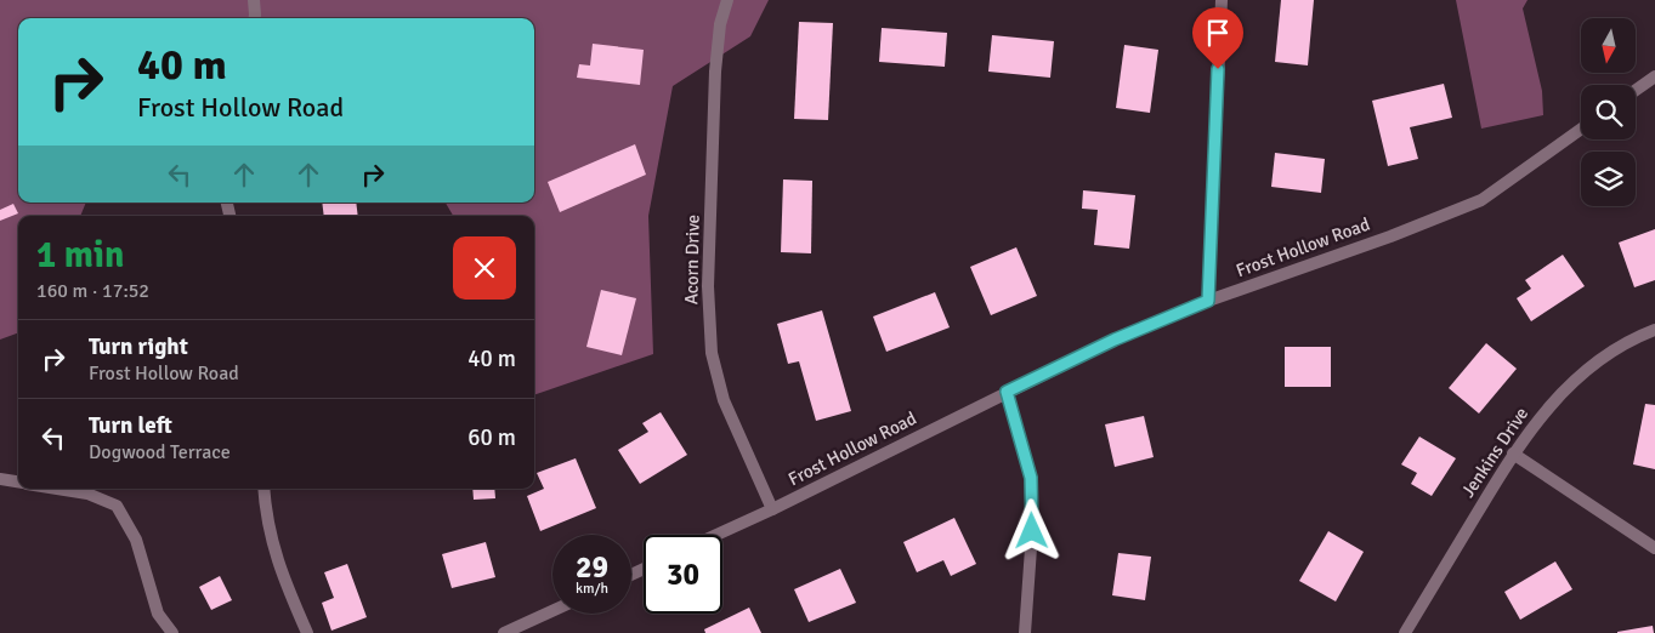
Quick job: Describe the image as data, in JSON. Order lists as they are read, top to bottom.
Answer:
{
  "streets": {
    "street": ["Frost Hollow Road", "Acorn Drive", "Jenkins Drive"]
  },
  "crossings": [
    ["Frost Hollow Road", "Acorn Drive"]
  ],
  "north": "bottom",
  "page": {
    "turn": ["40 m", "Frost Hollow Road"],
    "heading": ["1 min", "160 m · 17:52"],
    "list": [
      {
        "name": "Turn right",
        "note": "Frost Hollow Road",
        "value": "40 m"
      },
      {
        "name": "Turn left",
        "note": "Dogwood Terrace",
        "value": "60 m"
      }
    ],
    "speed": "29 km/h",
    "limit": "30"
  }
}
